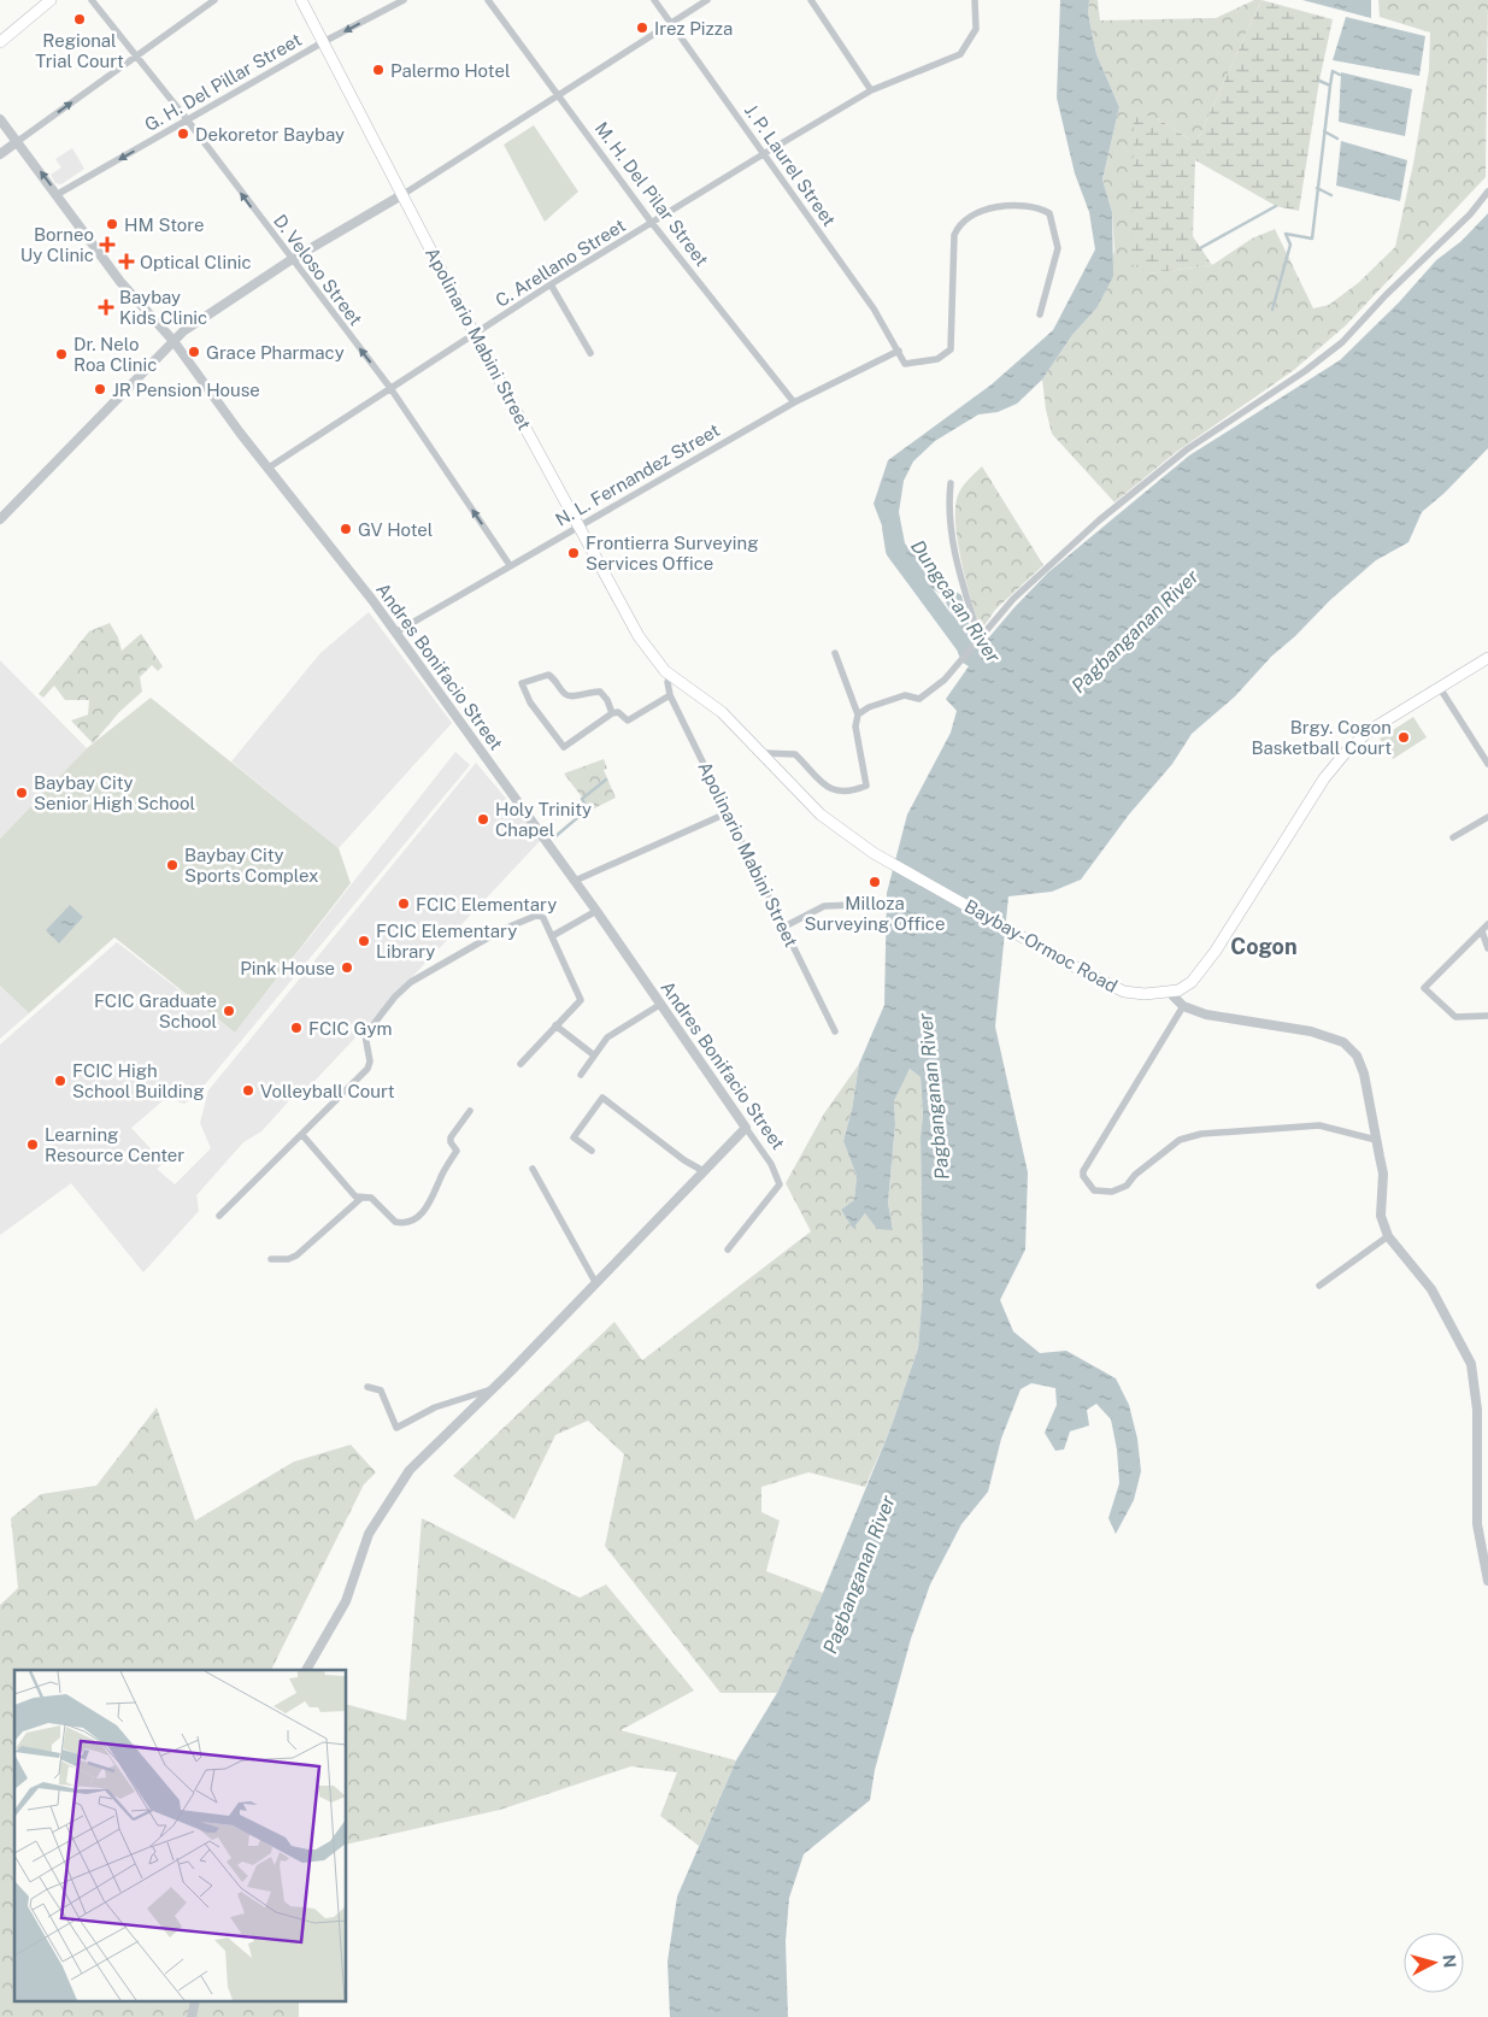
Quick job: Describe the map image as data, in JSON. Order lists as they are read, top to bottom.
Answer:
{
  "streets": {
    "main road": ["Apolinario Mabini Street", "Baybay-Ormoc Road"],
    "street": [
      "G. H. Del Pillar Street",
      "J. P. Laurel Street",
      "M. H. Del Pilar Street",
      "C. Arellano Street",
      "D. Veloso Street",
      "N. L. Fernandez Street",
      "Andres Bonifacio Street"
    ]
  },
  "crossings": [
    ["G. H. Del Pillar Street", "D. Veloso Street"],
    ["G. H. Del Pillar Street", "Apolinario Mabini Street"],
    ["G. H. Del Pillar Street", "Andres Bonifacio Street"],
    ["J. P. Laurel Street", "C. Arellano Street"],
    ["J. P. Laurel Street", "N. L. Fernandez Street"],
    ["M. H. Del Pilar Street", "C. Arellano Street"],
    ["M. H. Del Pilar Street", "N. L. Fernandez Street"],
    ["C. Arellano Street", "D. Veloso Street"],
    ["C. Arellano Street", "Apolinario Mabini Street"],
    ["C. Arellano Street", "Andres Bonifacio Street"],
    ["D. Veloso Street", "N. L. Fernandez Street"],
    ["Apolinario Mabini Street", "N. L. Fernandez Street"],
    ["Apolinario Mabini Street", "Baybay-Ormoc Road"],
    ["N. L. Fernandez Street", "Andres Bonifacio Street"]
  ],
  "one_way": ["G. H. Del Pillar Street", "D. Veloso Street"],
  "districts": ["Cogon"],
  "water": ["Dungca-an River", "Pagbanganan River"],
  "places": {
    "other": [
      "Regional Trial Court",
      "Irez Pizza",
      "Palermo Hotel",
      "Dekoretor Baybay",
      "HM Store",
      "Grace Pharmacy",
      "Dr. Nelo Roa Clinic",
      "JR Pension House",
      "GV Hotel",
      "Frontierra Surveying Services Office",
      "Brgy. Cogon Basketball Court",
      "Baybay City Senior High School",
      "Holy Trinity Chapel",
      "Baybay City Sports Complex",
      "Milloza Surveying Office",
      "FCIC Elementary",
      "FCIC Elementary Library",
      "Pink House",
      "FCIC Graduate School",
      "FCIC Gym",
      "FCIC High School Building",
      "Volleyball Court",
      "Learning Resource Center"
    ],
    "health": ["Borneo Uy Clinic", "Optical Clinic", "Baybay Kids Clinic"]
  },
  "north": "right"
}
